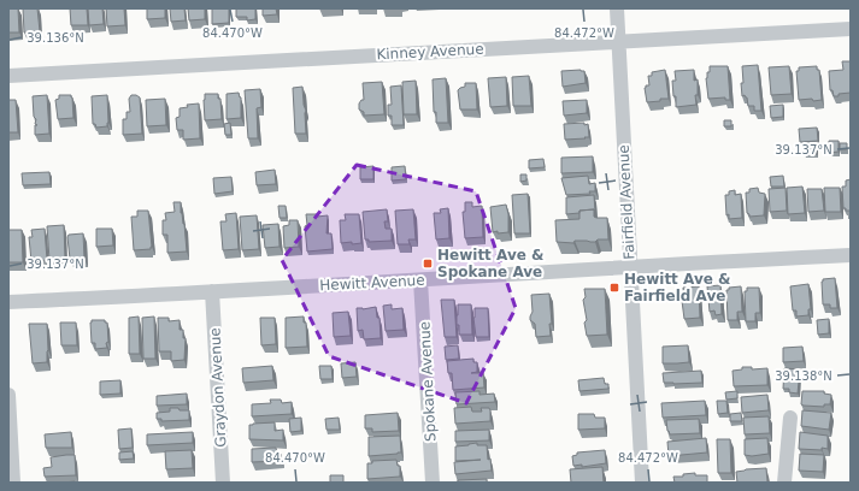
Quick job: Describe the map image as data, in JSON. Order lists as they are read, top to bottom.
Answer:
{
  "streets": {
    "street": [
      "Kinney Avenue",
      "Fairfield Avenue",
      "Hewitt Avenue",
      "Spokane Avenue",
      "Graydon Avenue"
    ]
  },
  "crossings": [
    ["Kinney Avenue", "Fairfield Avenue"],
    ["Fairfield Avenue", "Hewitt Avenue"],
    ["Hewitt Avenue", "Spokane Avenue"],
    ["Hewitt Avenue", "Graydon Avenue"]
  ],
  "places": {
    "transit": ["Hewitt Ave & Spokane Ave", "Hewitt Ave & Fairfield Ave"]
  },
  "coordinates": [
    "84.470°W",
    "84.472°W",
    "39.136°N",
    "39.137°N",
    "39.138°N"
  ]
}
